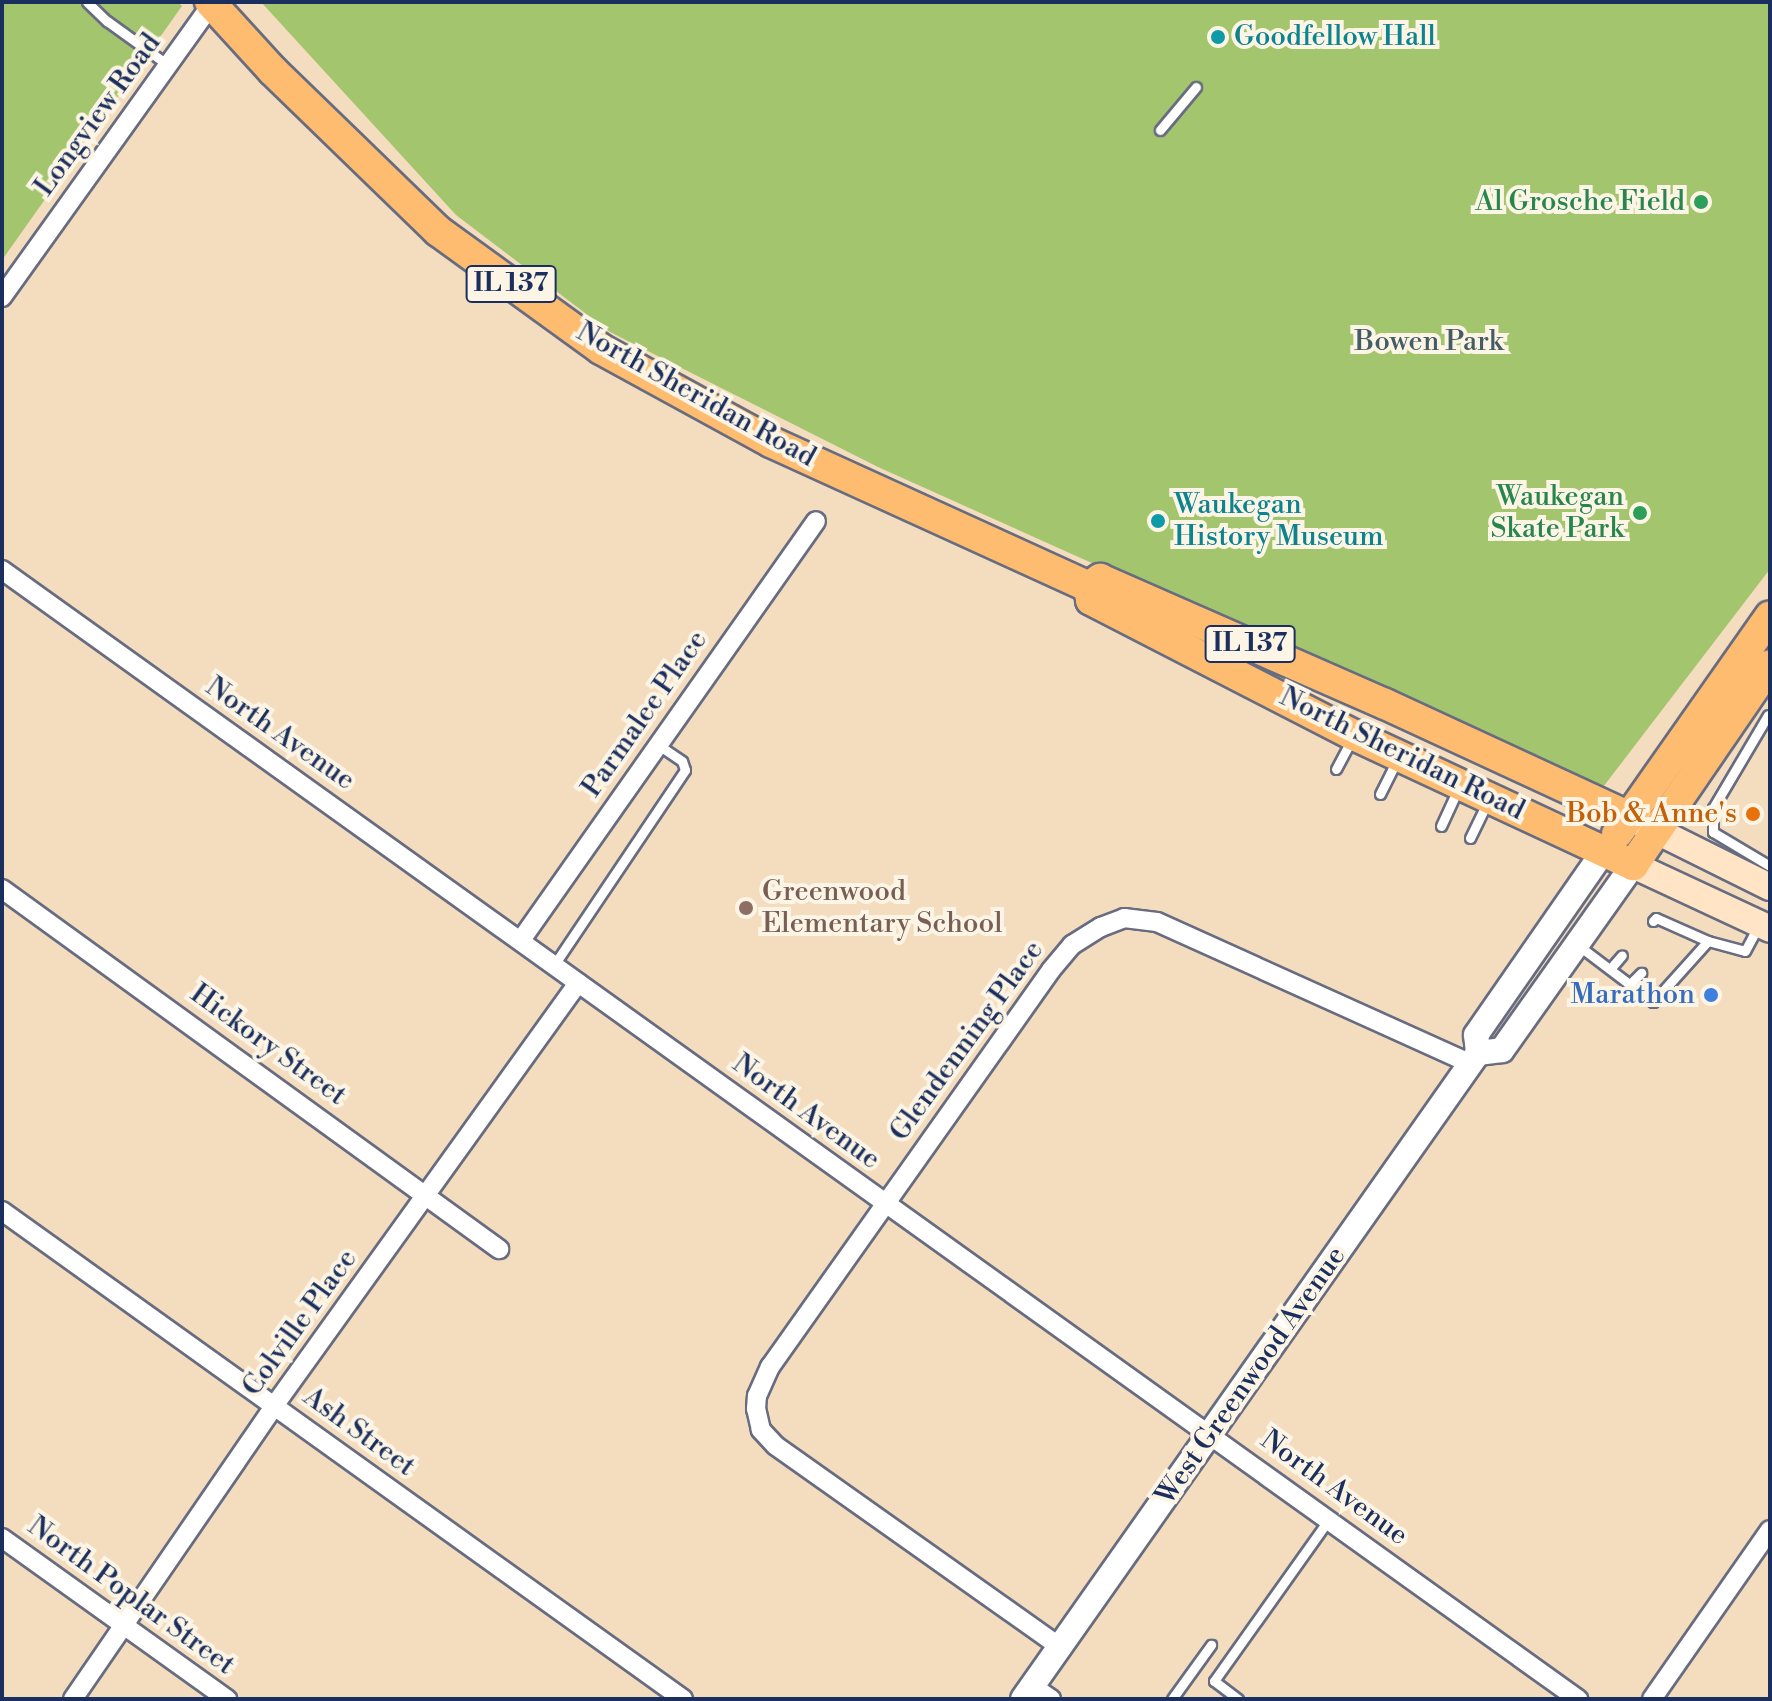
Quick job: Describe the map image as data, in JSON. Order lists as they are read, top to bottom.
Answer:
{
  "streets": {
    "main road": ["IL 137", "North Sheridan Road", "West Greenwood Avenue"],
    "street": [
      "Longview Road",
      "Parmalee Place",
      "North Avenue",
      "Glendenning Place",
      "Hickory Street",
      "Colville Place",
      "Ash Street",
      "North Poplar Street"
    ]
  },
  "crossings": [
    ["Longview Road", "North Sheridan Road"],
    ["North Sheridan Road", "West Greenwood Avenue"],
    ["Parmalee Place", "North Avenue"],
    ["North Avenue", "Glendenning Place"],
    ["North Avenue", "Colville Place"],
    ["North Avenue", "West Greenwood Avenue"],
    ["Glendenning Place", "West Greenwood Avenue"],
    ["Hickory Street", "Colville Place"],
    ["Colville Place", "Ash Street"],
    ["Colville Place", "North Poplar Street"]
  ],
  "parks": ["Bowen Park"],
  "places": [
    "Goodfellow Hall",
    "Al Grosche Field",
    "Waukegan Skate Park",
    "Waukegan History Museum",
    "Bob & Anne's",
    "Greenwood Elementary School",
    "Marathon"
  ]
}
